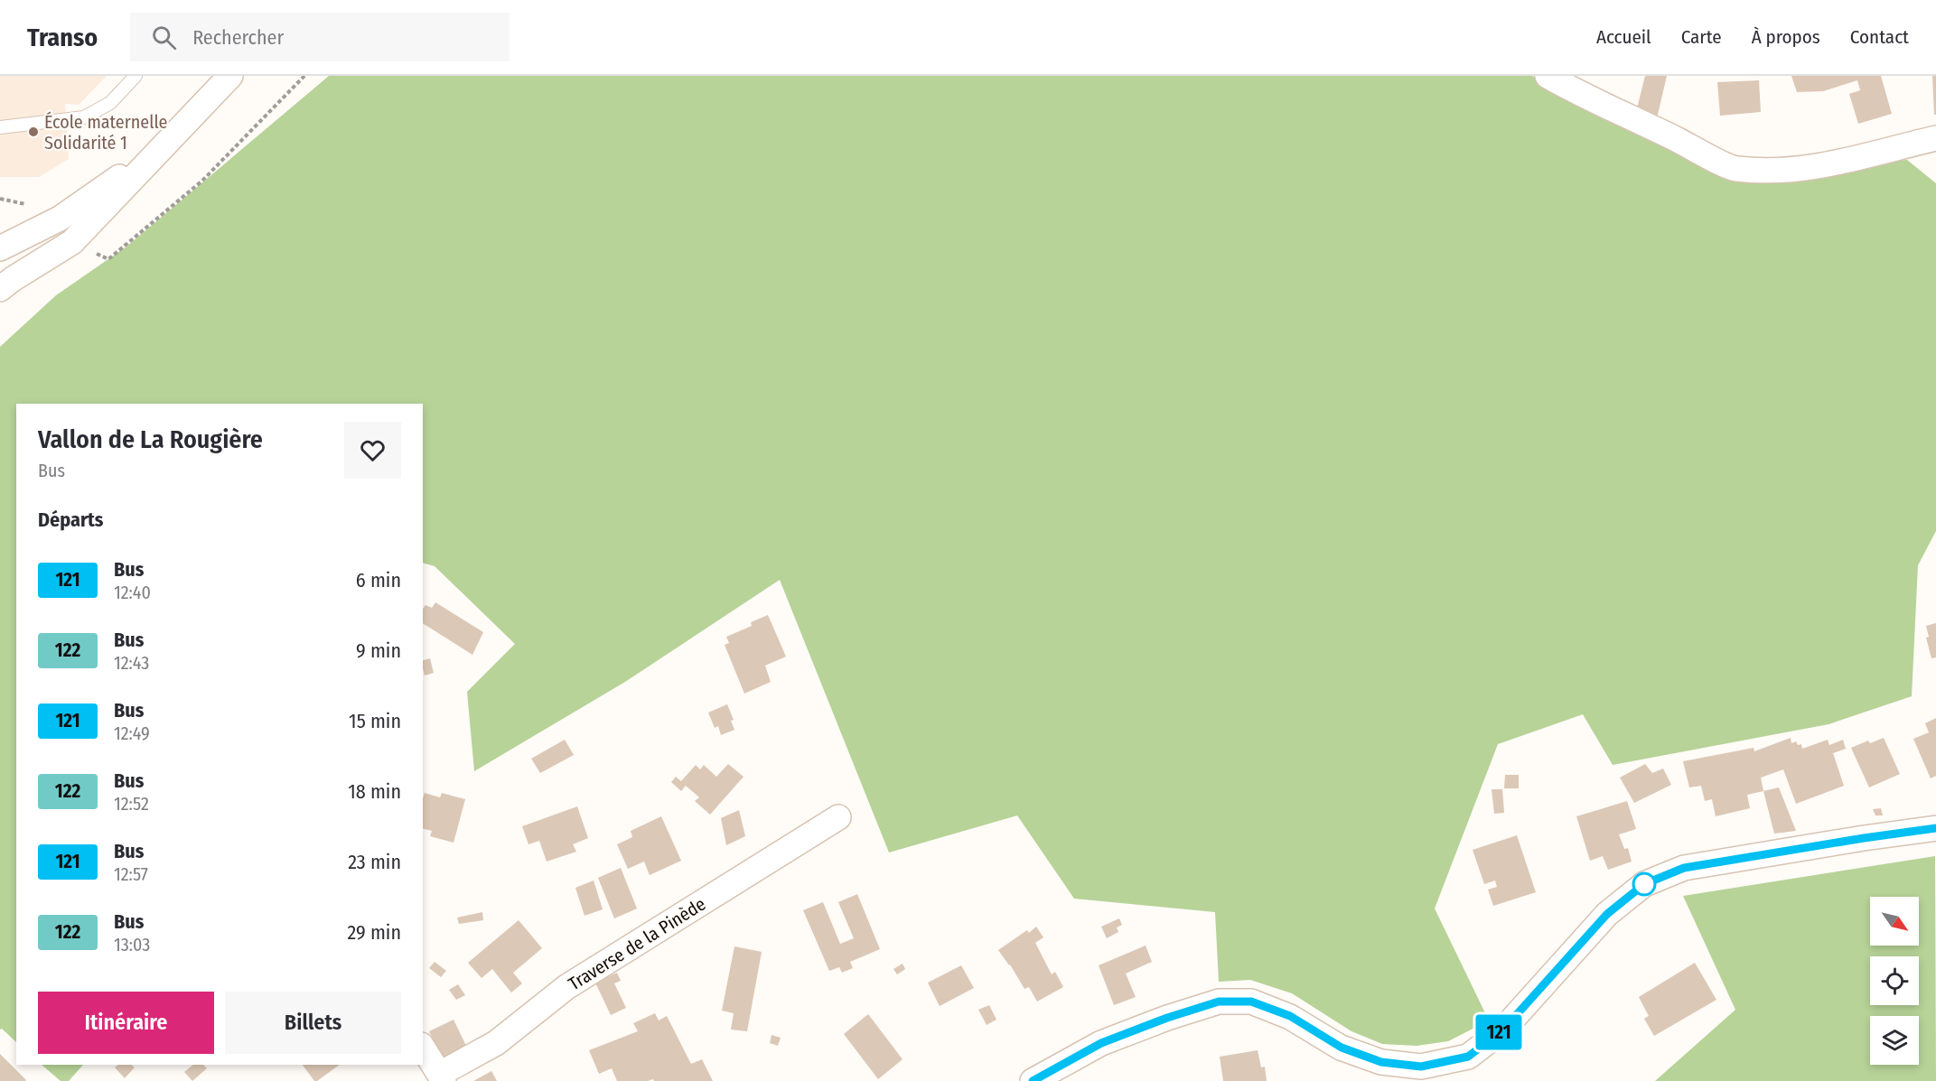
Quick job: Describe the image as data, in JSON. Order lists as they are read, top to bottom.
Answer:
{
  "streets": {
    "street": ["Traverse de la Pinède"]
  },
  "places": ["École maternelle Solidarité 1"],
  "lines": ["bus line 121"],
  "north": "bottom right",
  "page": {
    "header": "Transo",
    "search": "Rechercher",
    "nav": [
      "Accueil",
      "Carte",
      "À propos",
      "Contact"
    ],
    "on_map": "121",
    "heading": [
      ["Vallon de La Rougière", "Bus"],
      "Départs"
    ],
    "list": [
      {
        "mark": "121",
        "name": "Bus",
        "note": "12:40",
        "value": "6 min"
      },
      {
        "mark": "122",
        "name": "Bus",
        "note": "12:43",
        "value": "9 min"
      },
      {
        "mark": "121",
        "name": "Bus",
        "note": "12:49",
        "value": "15 min"
      },
      {
        "mark": "122",
        "name": "Bus",
        "note": "12:52",
        "value": "18 min"
      },
      {
        "mark": "121",
        "name": "Bus",
        "note": "12:57",
        "value": "23 min"
      },
      {
        "mark": "122",
        "name": "Bus",
        "note": "13:03",
        "value": "29 min"
      }
    ],
    "buttons": ["Itinéraire", "Billets"]
  }
}
